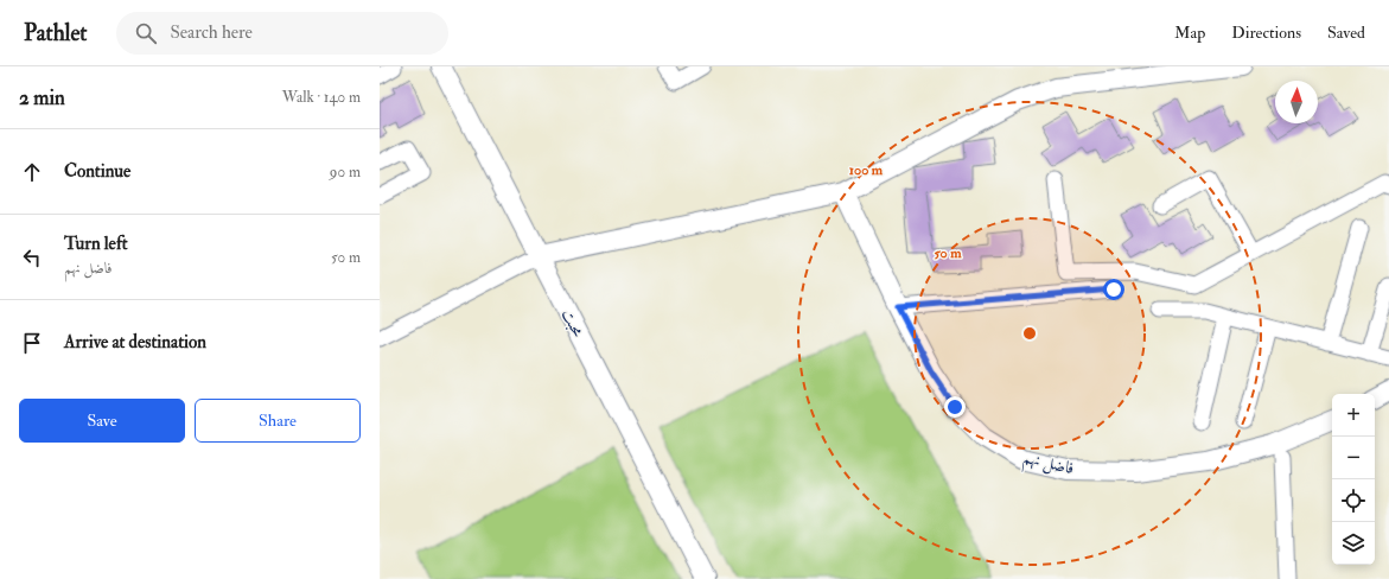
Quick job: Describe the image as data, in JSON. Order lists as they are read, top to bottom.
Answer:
{
  "streets": {
    "street": ["محبت", "فاضل نهم"]
  },
  "north": "top",
  "page": {
    "header": "Pathlet",
    "search": "Search here",
    "nav": ["Map", "Directions", "Saved"],
    "heading": ["2 min", "Walk · 140 m"],
    "list": [
      ["Continue", "90 m"],
      ["Turn left", "فاضل نهم", "50 m"],
      "Arrive at destination"
    ],
    "buttons": ["Save", "Share"],
    "map_buttons": ["+", "−"]
  },
  "rings": ["100 m", "50 m"]
}
